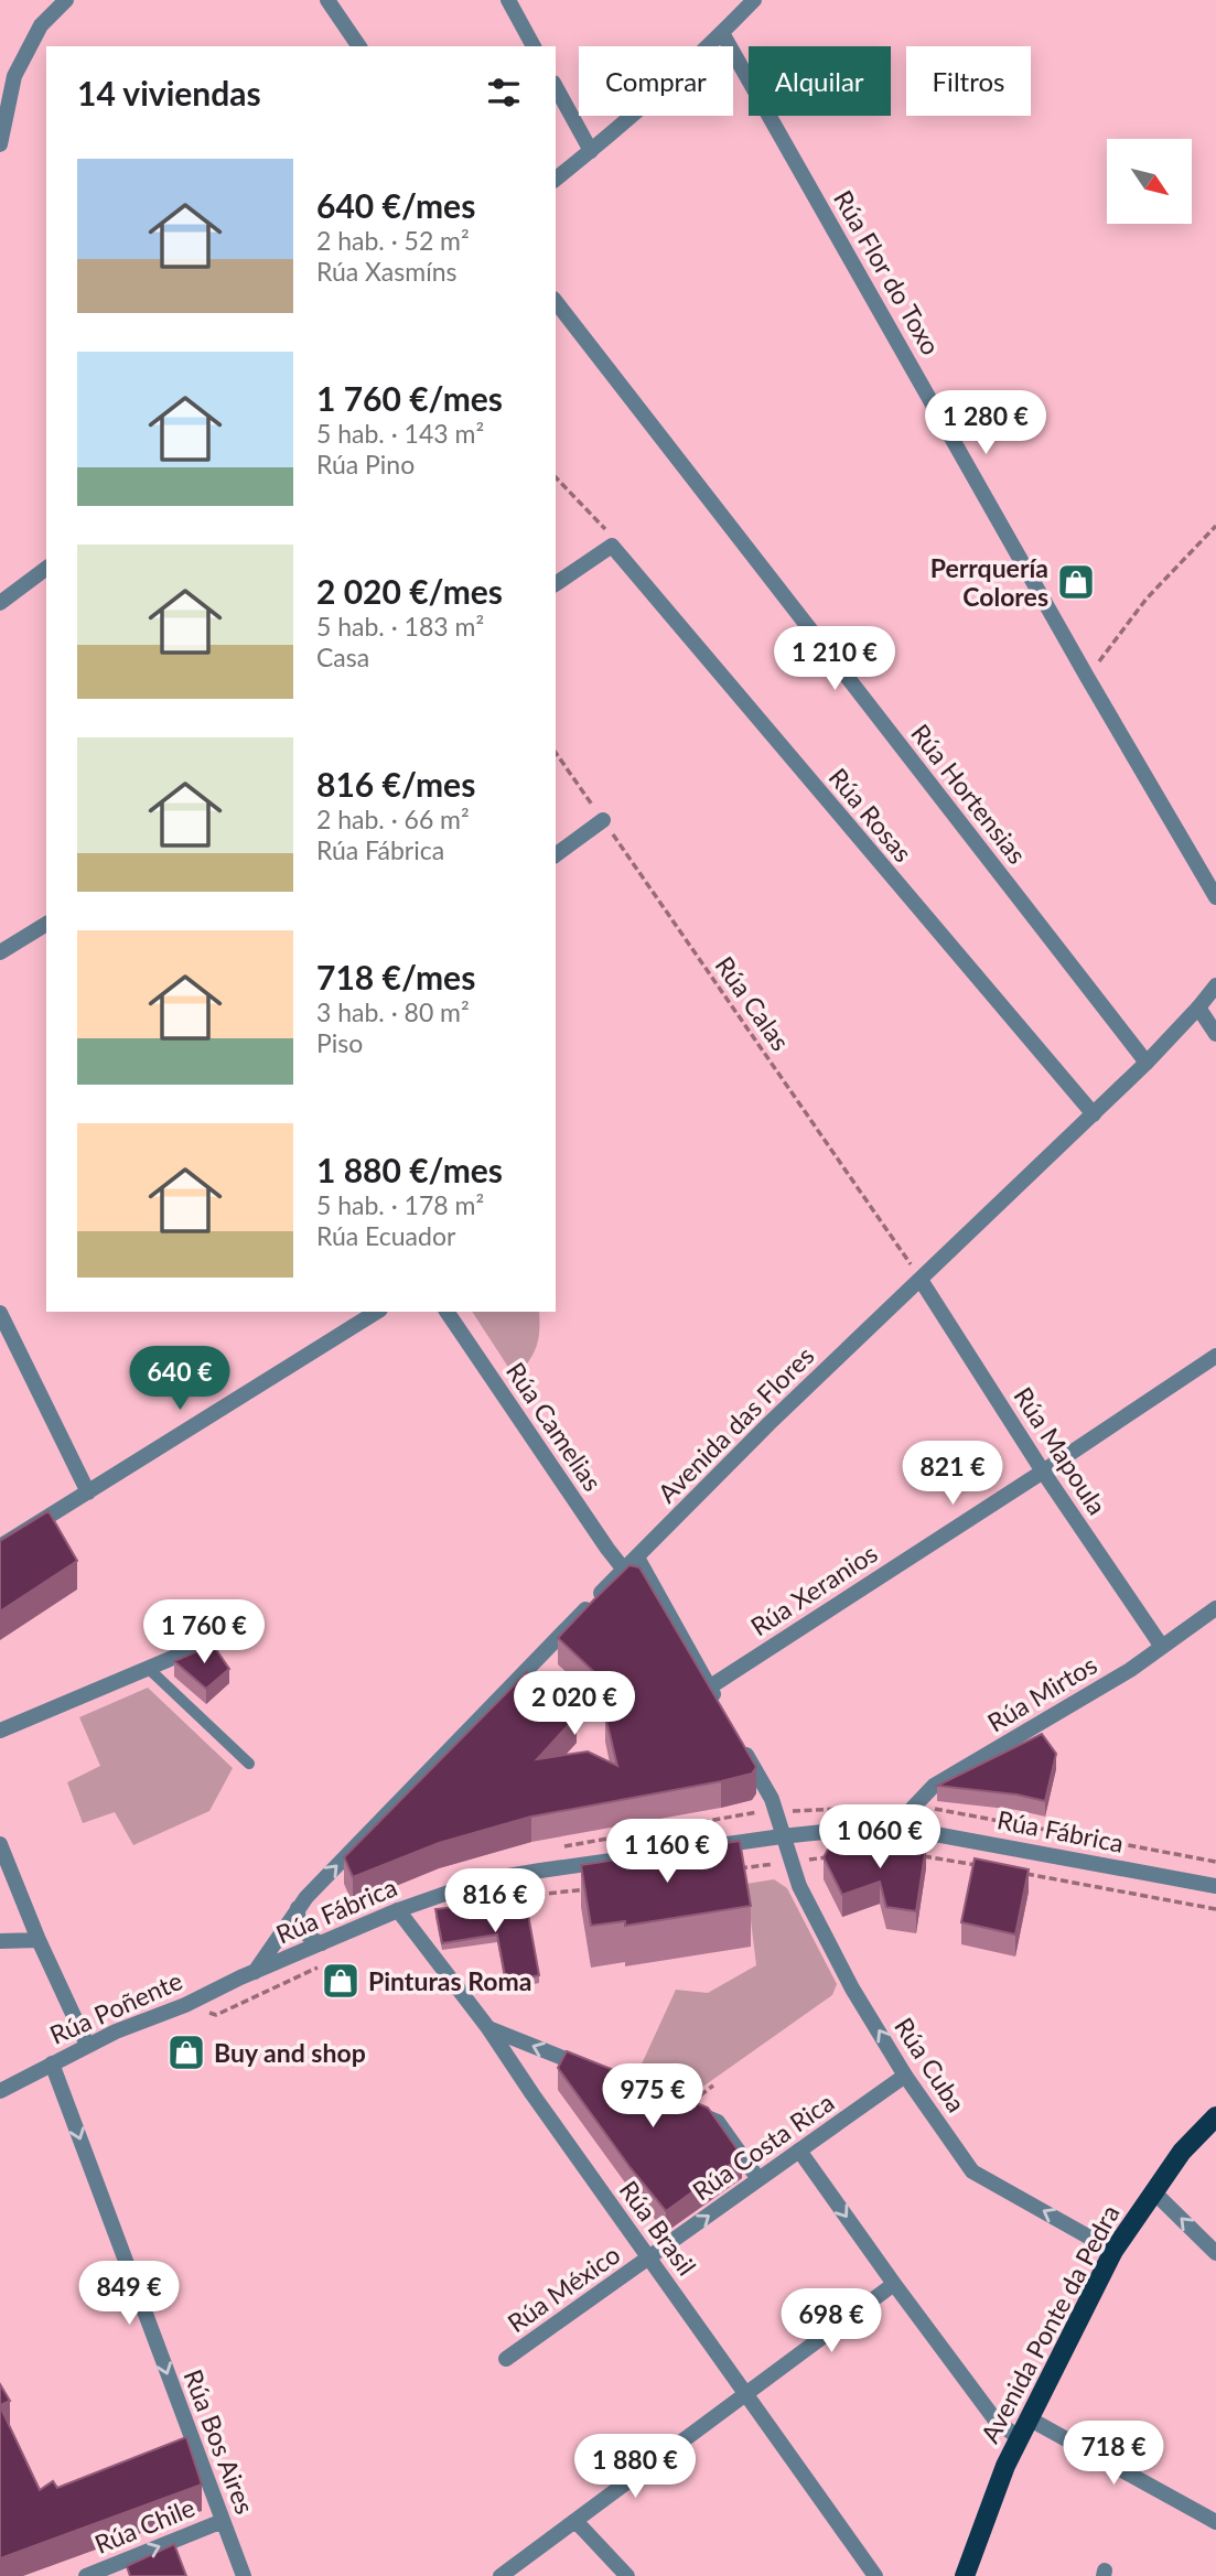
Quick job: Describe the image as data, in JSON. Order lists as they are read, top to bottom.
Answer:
{
  "streets": {
    "main road": ["Avenida Ponte da Pedra"],
    "street": [
      "Rúa Flor do Toxo",
      "Rúa Hortensias",
      "Rúa Rosas",
      "Avenida das Flores",
      "Rúa Camelias",
      "Rúa Mapoula",
      "Rúa Xeranios",
      "Rúa Mirtos",
      "Rúa Fábrica",
      "Rúa Poñente",
      "Rúa Cuba",
      "Rúa Costa Rica",
      "Rúa Brasil",
      "Rúa México",
      "Rúa Bos Aires",
      "Rúa Chile"
    ],
    "path": ["Rúa Calas"]
  },
  "crossings": [
    ["Rúa Hortensias", "Avenida das Flores"],
    ["Rúa Rosas", "Avenida das Flores"],
    ["Rúa Calas", "Avenida das Flores"],
    ["Rúa Calas", "Rúa Mapoula"],
    ["Avenida das Flores", "Rúa Camelias"],
    ["Avenida das Flores", "Rúa Mapoula"],
    ["Avenida das Flores", "Rúa Fábrica"],
    ["Avenida das Flores", "Rúa Poñente"],
    ["Rúa Mapoula", "Rúa Xeranios"],
    ["Rúa Mapoula", "Rúa Mirtos"],
    ["Rúa Mirtos", "Rúa Fábrica"],
    ["Rúa Fábrica", "Rúa Poñente"],
    ["Rúa Fábrica", "Rúa Cuba"],
    ["Rúa Fábrica", "Rúa Brasil"],
    ["Rúa Poñente", "Rúa Bos Aires"],
    ["Rúa Cuba", "Rúa Costa Rica"],
    ["Rúa Cuba", "Avenida Ponte da Pedra"],
    ["Rúa Costa Rica", "Rúa Brasil"],
    ["Rúa Costa Rica", "Rúa México"],
    ["Rúa Brasil", "Rúa México"],
    ["Rúa Bos Aires", "Rúa Chile"]
  ],
  "one_way": ["Rúa Costa Rica", "Rúa Bos Aires", "Rúa Chile"],
  "places": {
    "shop": ["Perrquería Colores", "Pinturas Roma", "Buy and shop"]
  },
  "north": "bottom right",
  "page": {
    "chip": ["Comprar", "Alquilar", "Filtros"],
    "heading": "14 viviendas",
    "list": [
      {
        "name": "640 €/mes",
        "note": "2 hab. · 52 m² · Rúa Xasmíns"
      },
      {
        "name": "1 760 €/mes",
        "note": "5 hab. · 143 m² · Rúa Pino"
      },
      {
        "name": "2 020 €/mes",
        "note": "5 hab. · 183 m² · Casa"
      },
      {
        "name": "816 €/mes",
        "note": "2 hab. · 66 m² · Rúa Fábrica"
      },
      {
        "name": "718 €/mes",
        "note": "3 hab. · 80 m² · Piso"
      },
      {
        "name": "1 880 €/mes",
        "note": "5 hab. · 178 m² · Rúa Ecuador"
      }
    ],
    "price": [
      "1 280 €",
      "1 210 €",
      "640 €",
      "821 €",
      "1 760 €",
      "2 020 €",
      "1 060 €",
      "1 160 €",
      "816 €",
      "975 €",
      "849 €",
      "698 €",
      "718 €",
      "1 880 €"
    ]
  }
}
